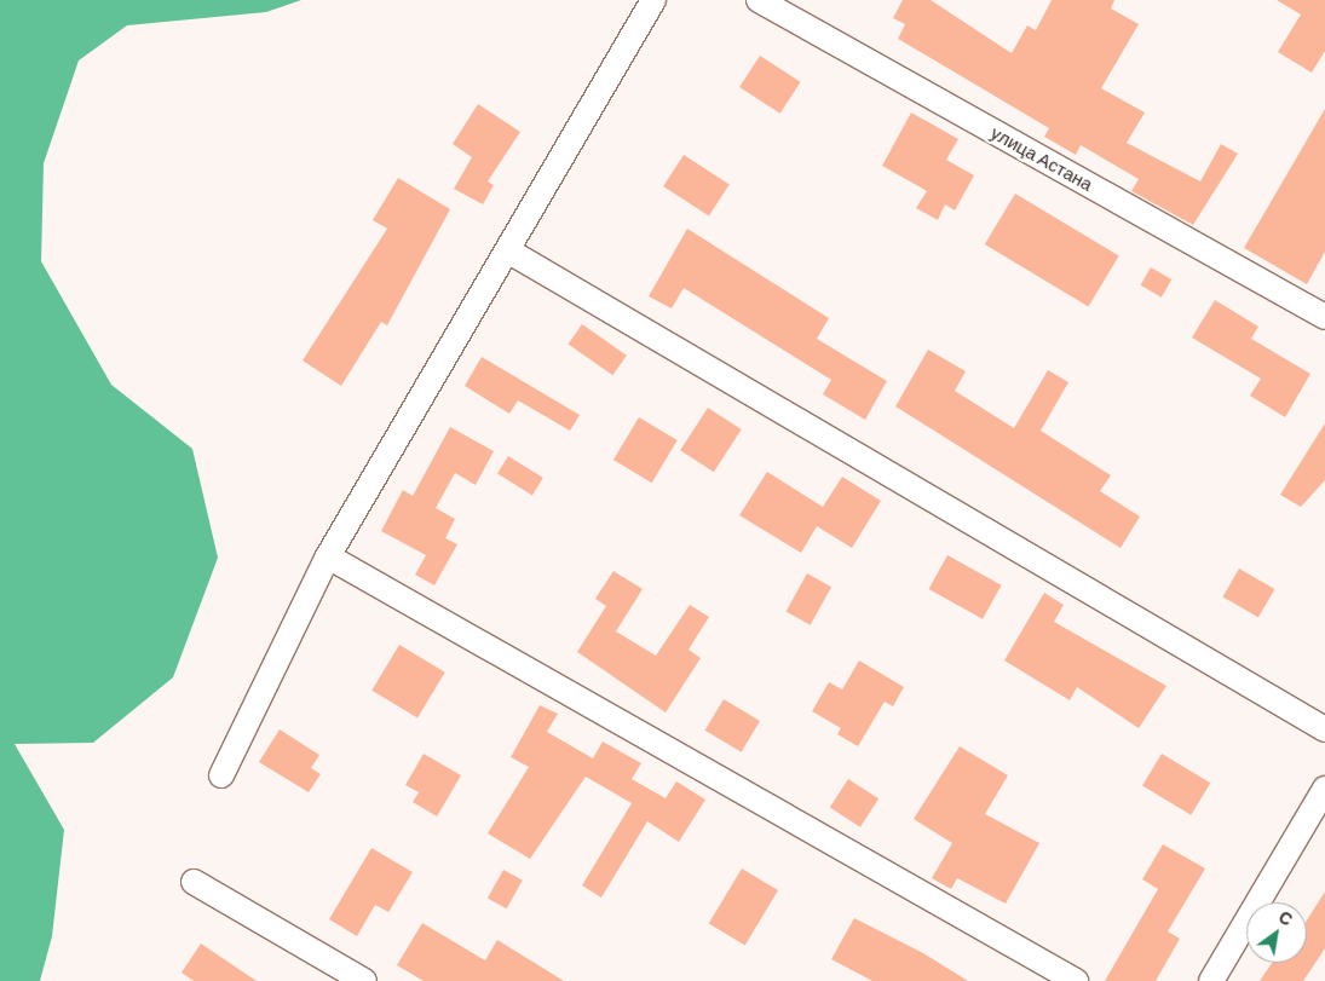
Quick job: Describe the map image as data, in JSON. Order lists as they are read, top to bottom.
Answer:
{
  "streets": {
    "street": ["улица Астана"]
  },
  "north": "top right"
}
